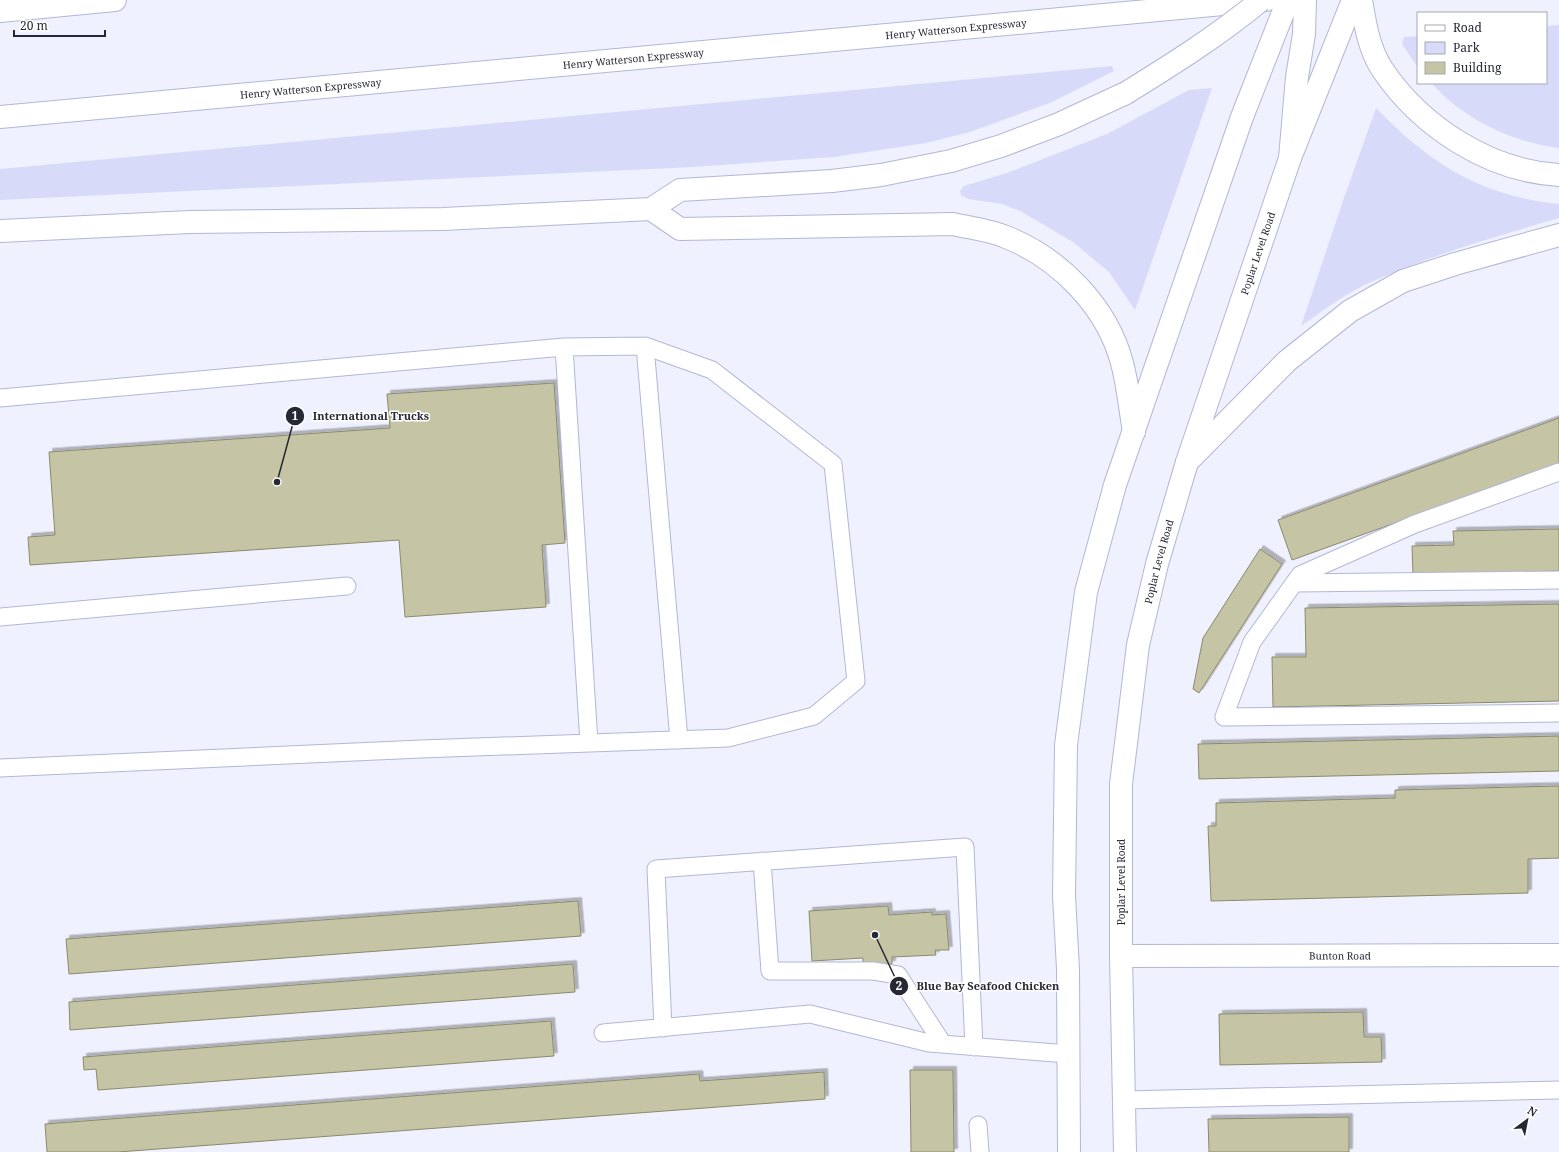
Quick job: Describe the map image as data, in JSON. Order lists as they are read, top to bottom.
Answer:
{
  "streets": {
    "main road": ["Henry Watterson Expressway", "Poplar Level Road", "Bunton Road"]
  },
  "crossings": [
    ["Poplar Level Road", "Bunton Road"]
  ],
  "places": ["International Trucks", "Blue Bay Seafood Chicken"],
  "legend": ["Road", "Park", "Building"],
  "scale_bar": "20 m",
  "north": "top right"
}
